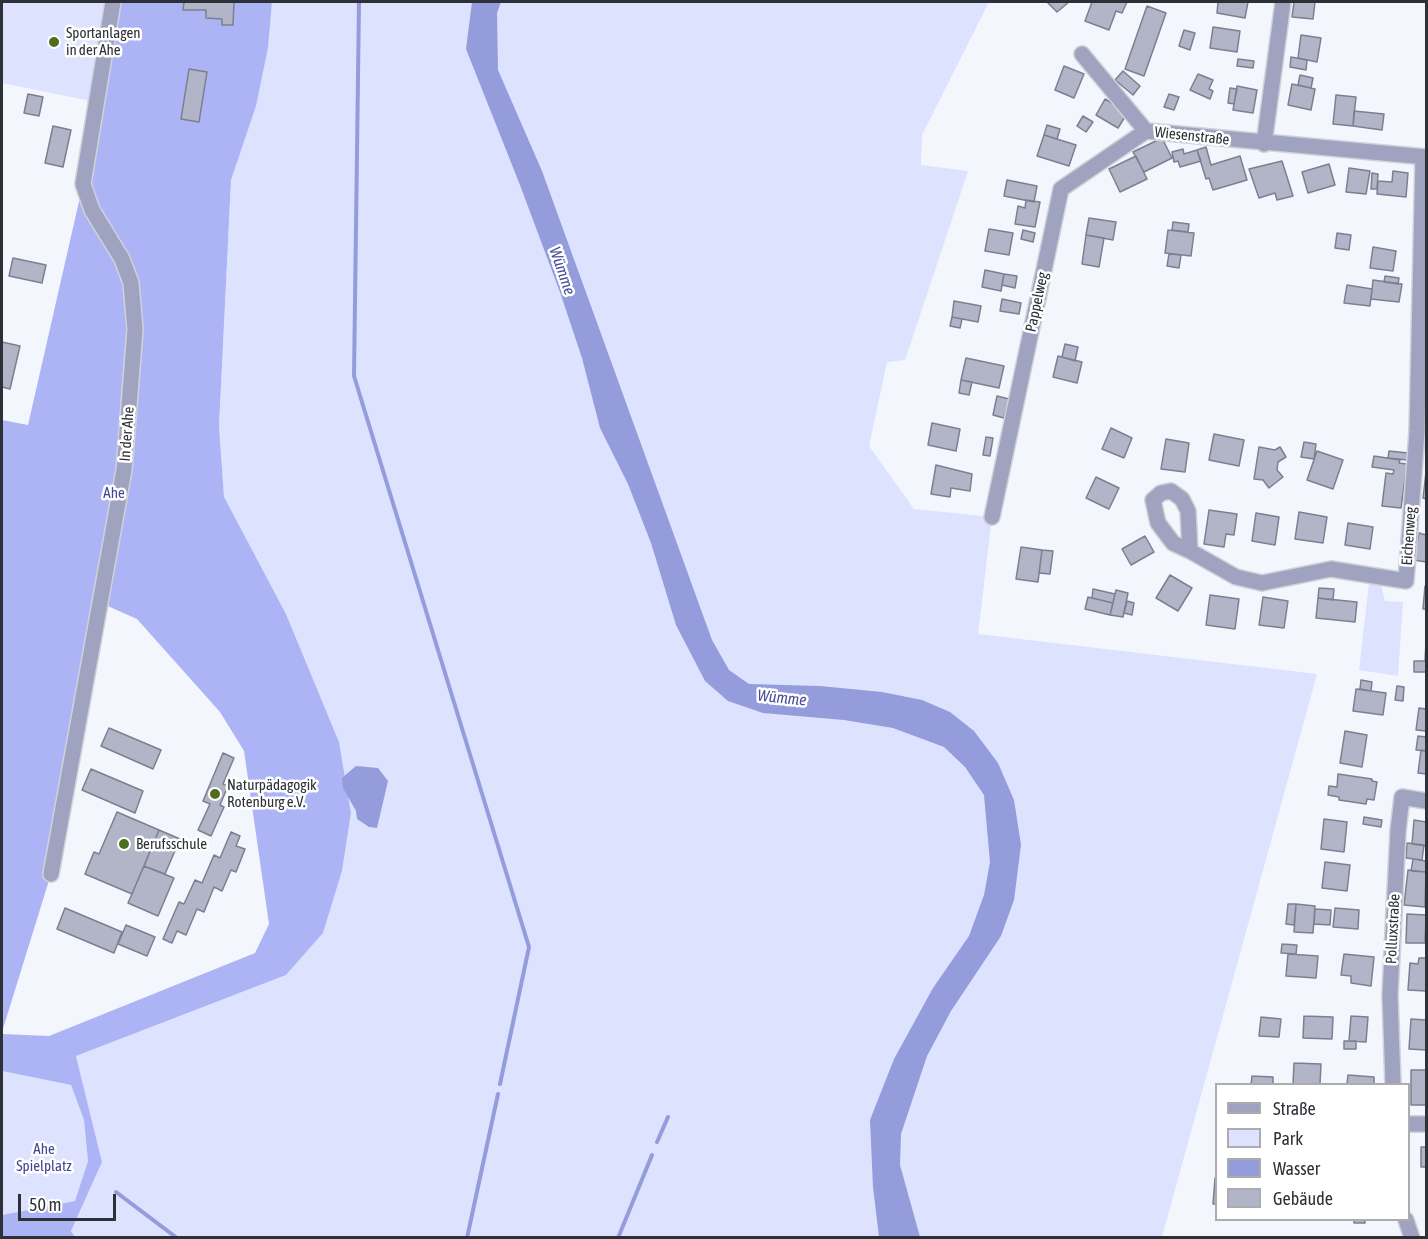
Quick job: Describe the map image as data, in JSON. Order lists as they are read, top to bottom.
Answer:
{
  "streets": {
    "street": [
      "Wiesenstraße",
      "Pappelweg",
      "In der Ahe",
      "Eichenweg",
      "Polluxstraße"
    ]
  },
  "crossings": [
    ["Wiesenstraße", "Pappelweg"],
    ["Wiesenstraße", "Eichenweg"]
  ],
  "water": ["Wümme"],
  "parks": ["Ahe", "Ahe Spielplatz"],
  "places": ["Sportanlagen in der Ahe", "Naturpädagogik Rotenburg e.V.", "Berufsschule"],
  "legend": [
    "Straße",
    "Park",
    "Wasser",
    "Gebäude"
  ],
  "scale_bar": "50 m"
}
